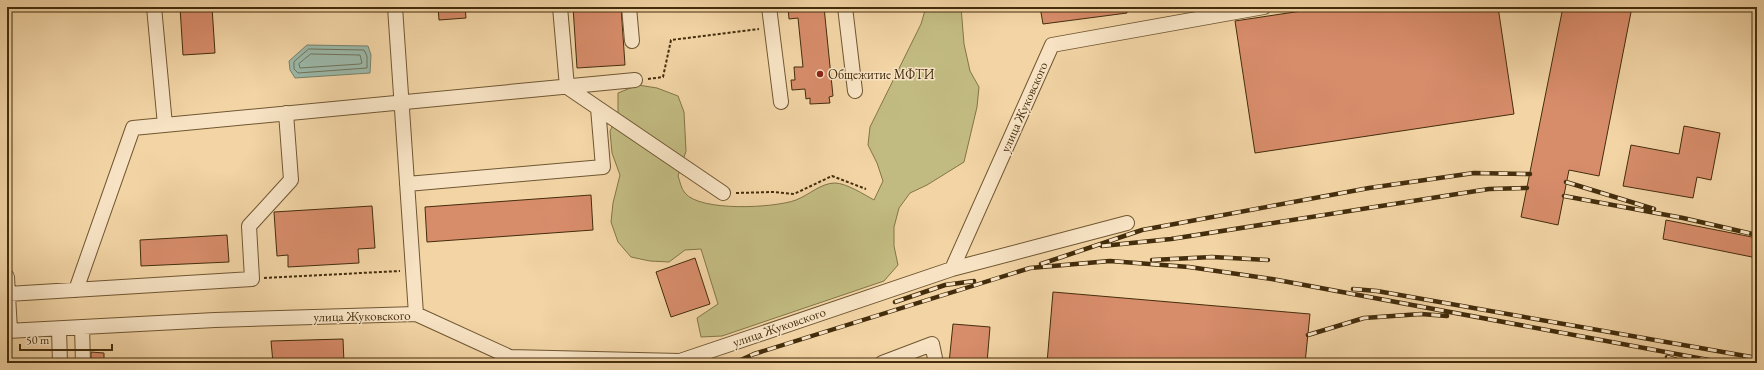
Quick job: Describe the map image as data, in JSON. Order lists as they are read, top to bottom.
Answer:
{
  "streets": {
    "street": ["улица Жуковского"]
  },
  "places": ["Общежитие МФТИ"],
  "scale_bar": "50 m"
}
